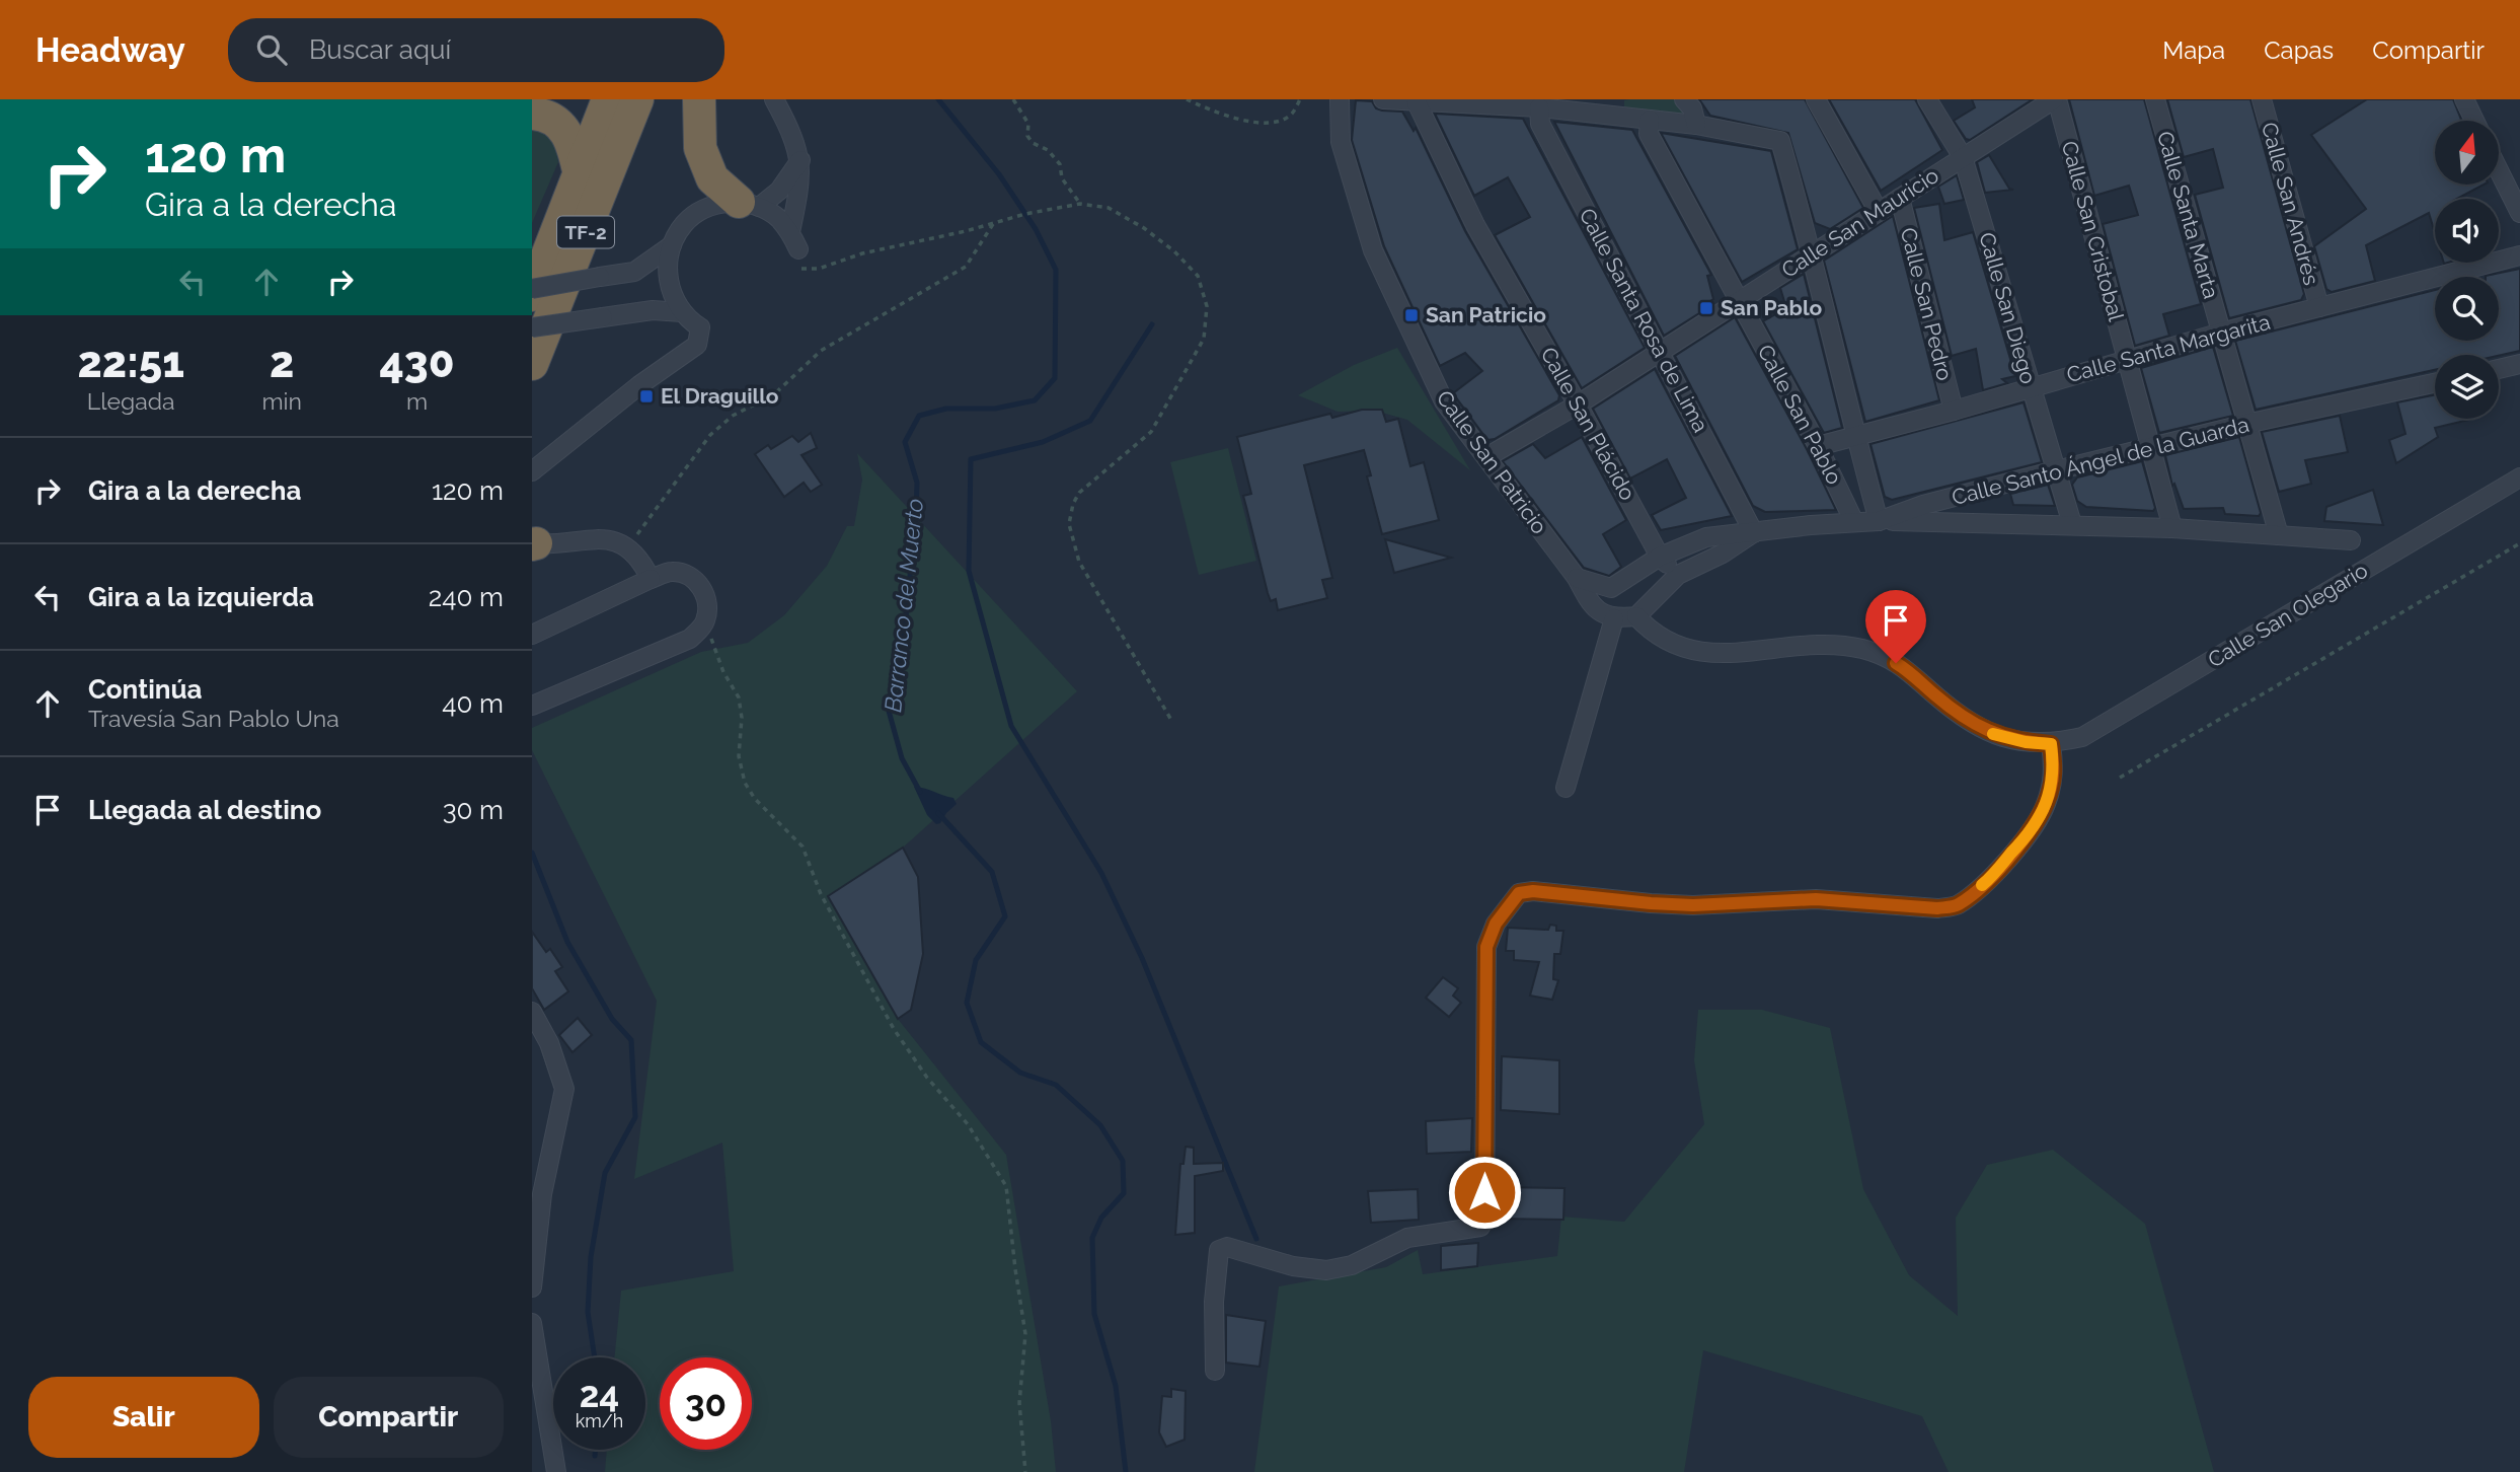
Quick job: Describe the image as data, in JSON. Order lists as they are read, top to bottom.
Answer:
{
  "streets": {
    "highway": ["TF-2"],
    "street": [
      "Calle San Andrés",
      "Calle Santa Marta",
      "Calle San Mauricio",
      "Calle San Cristobal",
      "Calle San Pedro",
      "Calle San Diego",
      "Calle Santa Rosa de Lima",
      "Calle Santa Margarita",
      "Calle San Pablo",
      "Calle San Plácido",
      "Calle Santo Ángel de la Guarda",
      "Calle San Patricio",
      "Calle San Olegario"
    ]
  },
  "crossings": [
    ["Calle San Andrés", "Calle Santa Margarita"],
    ["Calle Santa Marta", "Calle Santa Margarita"],
    ["Calle Santa Marta", "Calle Santo Ángel de la Guarda"],
    ["Calle Santa Marta", "Calle San Olegario"],
    ["Calle San Mauricio", "Calle San Cristobal"],
    ["Calle San Mauricio", "Calle San Pedro"],
    ["Calle San Mauricio", "Calle San Diego"],
    ["Calle San Mauricio", "Calle Santa Rosa de Lima"],
    ["Calle San Mauricio", "Calle San Pablo"],
    ["Calle San Mauricio", "Calle San Plácido"],
    ["Calle San Mauricio", "Calle San Patricio"],
    ["Calle San Cristobal", "Calle Santa Margarita"],
    ["Calle San Cristobal", "Calle Santo Ángel de la Guarda"],
    ["Calle San Cristobal", "Calle San Olegario"],
    ["Calle San Pedro", "Calle Santa Margarita"],
    ["Calle San Diego", "Calle Santa Margarita"],
    ["Calle San Diego", "Calle Santo Ángel de la Guarda"],
    ["Calle San Diego", "Calle San Olegario"],
    ["Calle Santa Rosa de Lima", "Calle Santo Ángel de la Guarda"],
    ["Calle Santa Margarita", "Calle San Pablo"],
    ["Calle San Pablo", "Calle Santo Ángel de la Guarda"],
    ["Calle San Plácido", "Calle Santo Ángel de la Guarda"],
    ["Calle Santo Ángel de la Guarda", "Calle San Olegario"]
  ],
  "water": ["Barranco del Muerto"],
  "places": {
    "transit": ["San Pablo", "San Patricio", "El Draguillo"]
  },
  "north": "top",
  "page": {
    "header": "Headway",
    "search": "Buscar aquí",
    "nav": ["Mapa", "Capas", "Compartir"],
    "turn": ["120 m", "Gira a la derecha"],
    "eta": [
      "22:51",
      "Llegada",
      "2",
      "min",
      "430",
      "m"
    ],
    "list": [
      {
        "name": "Gira a la derecha",
        "value": "120 m"
      },
      {
        "name": "Gira a la izquierda",
        "value": "240 m"
      },
      {
        "name": "Continúa",
        "note": "Travesía San Pablo Una",
        "value": "40 m"
      },
      {
        "name": "Llegada al destino",
        "value": "30 m"
      }
    ],
    "speed": "24 km/h",
    "limit": "30",
    "buttons": ["Salir", "Compartir"]
  }
}
